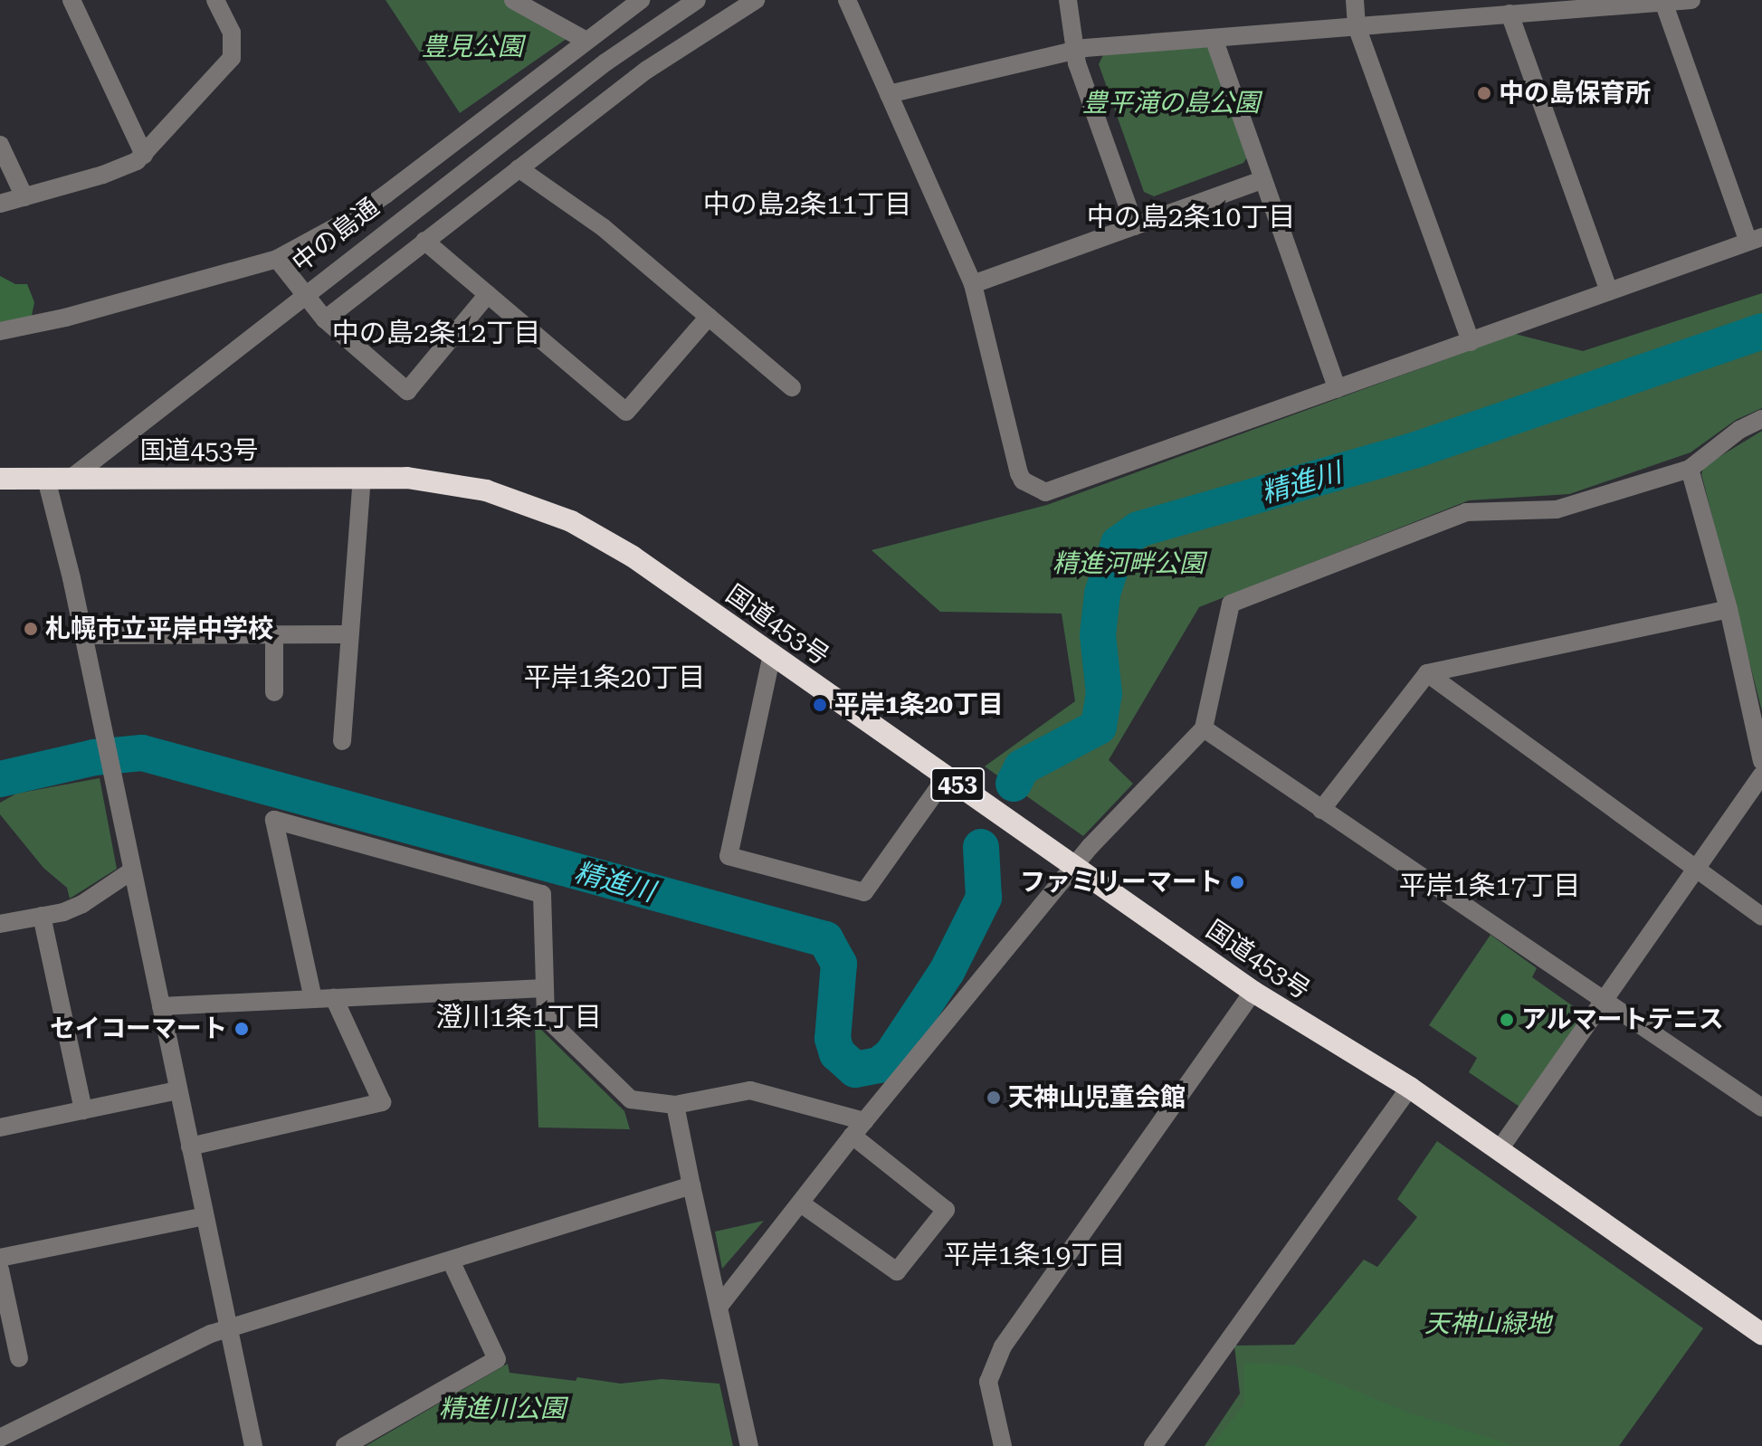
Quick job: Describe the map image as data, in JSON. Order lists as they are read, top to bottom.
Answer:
{
  "streets": {
    "highway": ["国道453号", "453"],
    "street": ["中の島通"]
  },
  "crossings": [
    ["中の島通", "国道453号"],
    ["中の島通", "453"],
    ["国道453号", "453"]
  ],
  "districts": [
    "中の島2条11丁目",
    "中の島2条10丁目",
    "中の島2条12丁目",
    "平岸1条20丁目",
    "平岸1条17丁目",
    "澄川1条1丁目",
    "平岸1条19丁目"
  ],
  "water": ["精進川"],
  "parks": [
    "豊見公園",
    "豊平滝の島公園",
    "精進河畔公園",
    "天神山緑地",
    "精進川公園"
  ],
  "places": [
    "中の島保育所",
    "札幌市立平岸中学校",
    "平岸1条20丁目",
    "ファミリーマート",
    "アルマートテニス",
    "セイコーマート",
    "天神山児童会館"
  ]
}
